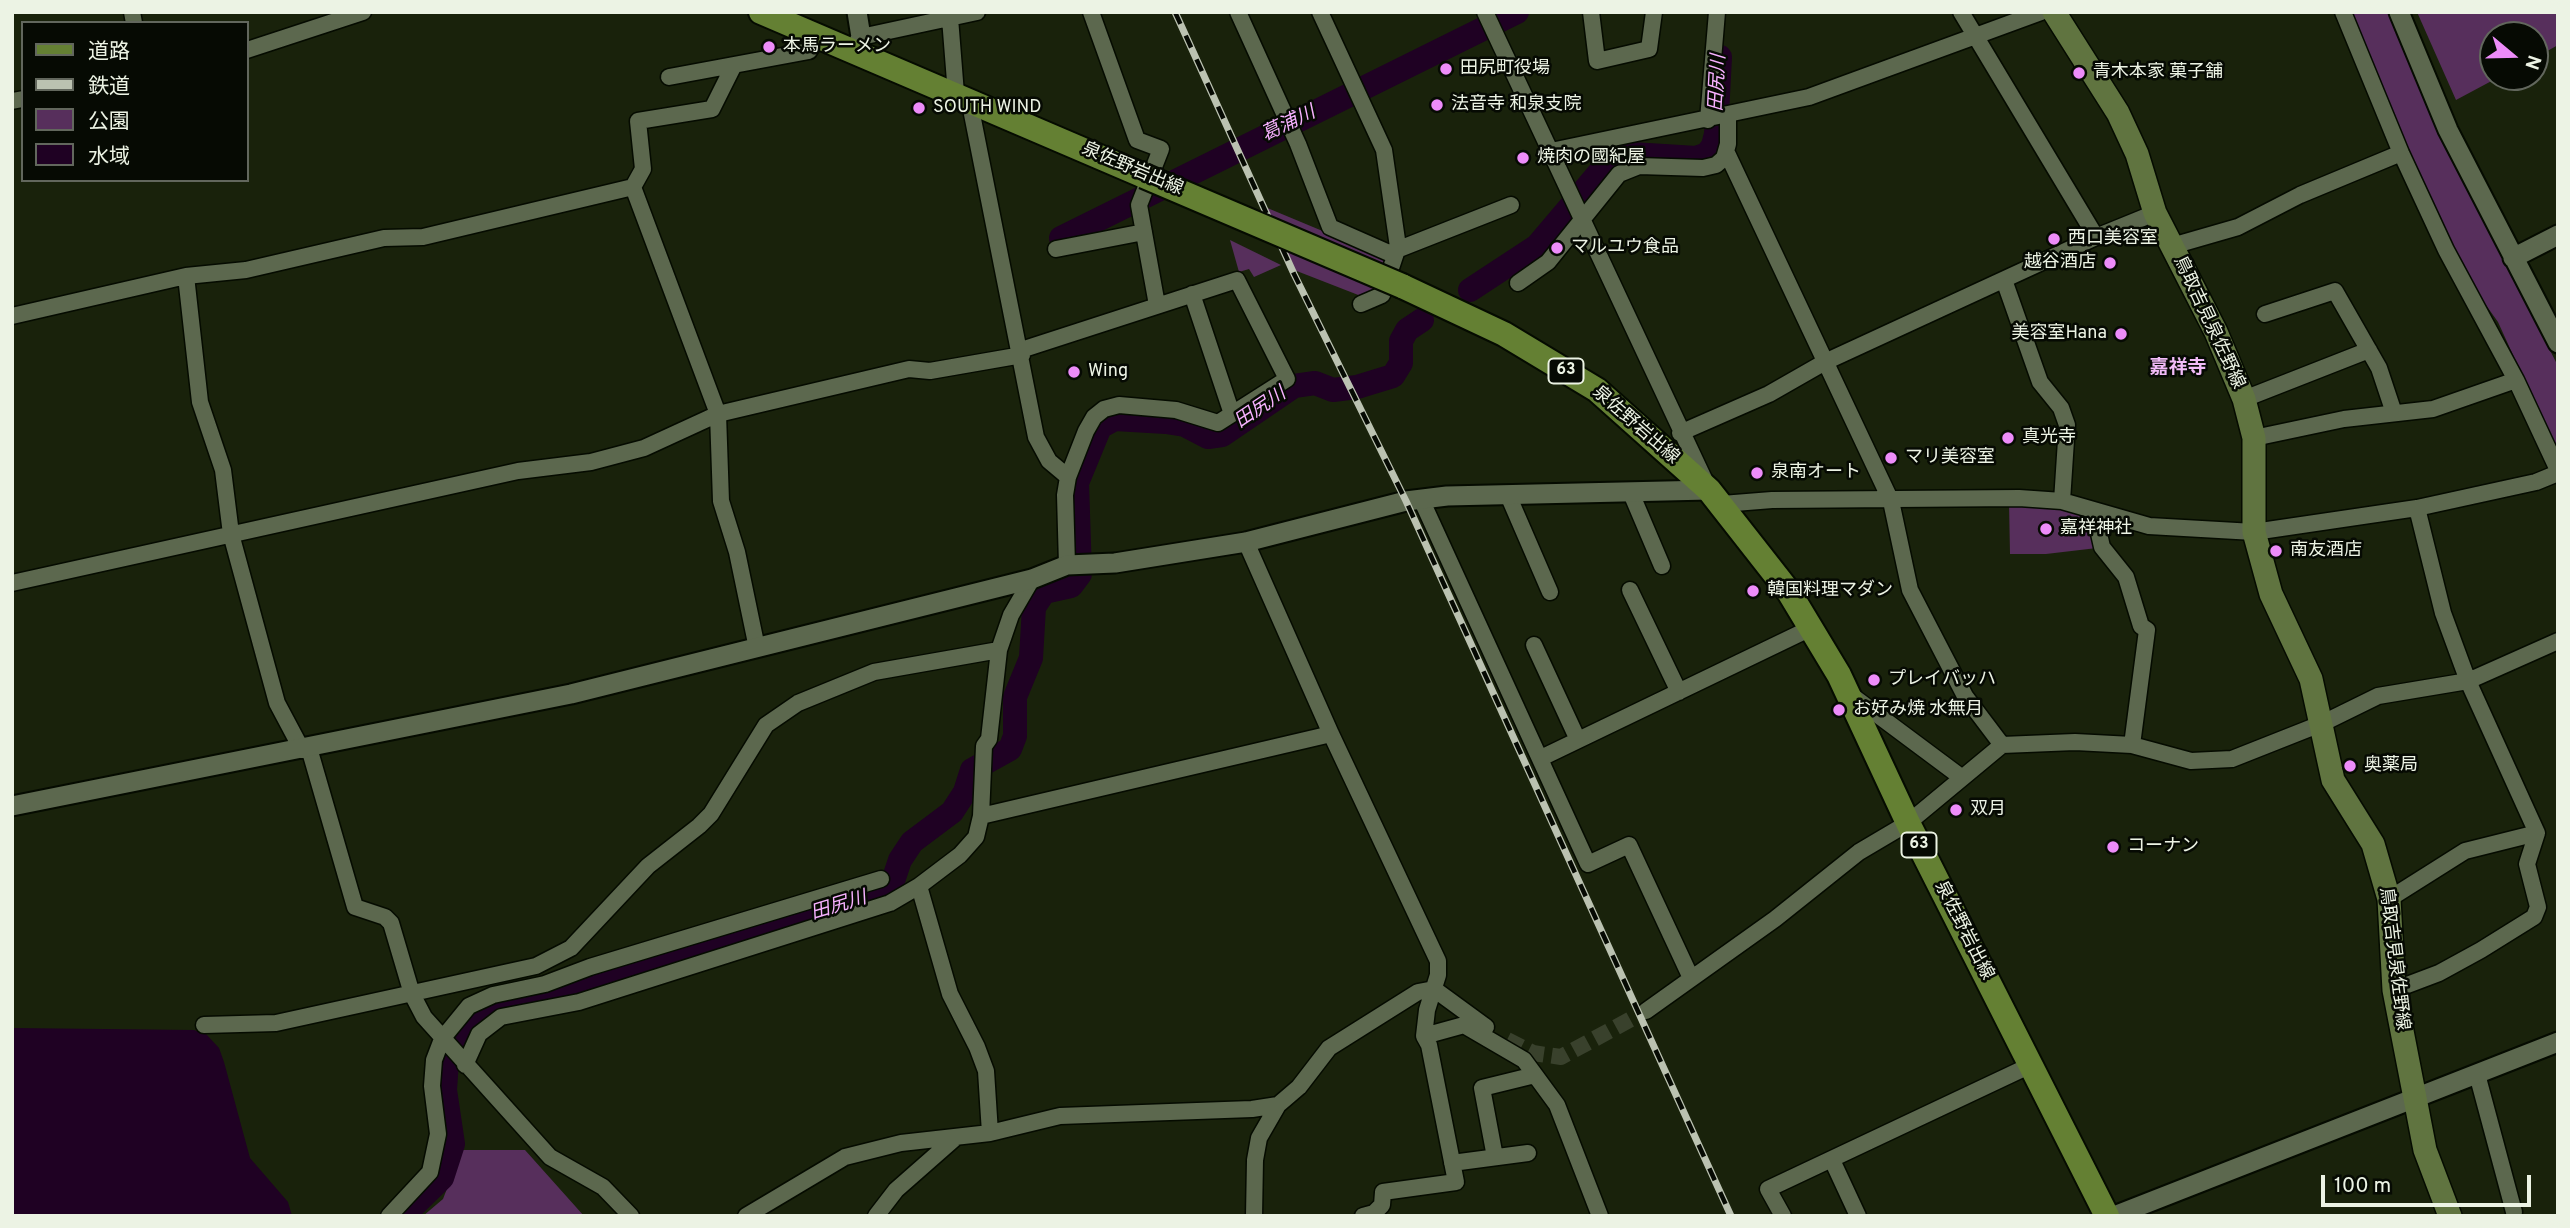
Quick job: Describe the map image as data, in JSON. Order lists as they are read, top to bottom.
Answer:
{
  "streets": {
    "main road": ["泉佐野岩出線", "鳥取吉見泉佐野線", "63"]
  },
  "districts": ["嘉祥寺"],
  "water": ["田尻川", "葛浦川"],
  "places": [
    "本馬ラーメン",
    "田尻町役場",
    "青木本家 菓子舗",
    "法音寺 和泉支院",
    "SOUTH WIND",
    "焼肉の國紀屋",
    "西口美容室",
    "マルユウ食品",
    "越谷酒店",
    "美容室Hana",
    "Wing",
    "真光寺",
    "マリ美容室",
    "泉南オート",
    "嘉祥神社",
    "南友酒店",
    "韓国料理マダン",
    "プレイバッハ",
    "お好み焼 水無月",
    "奥薬局",
    "双月",
    "コーナン"
  ],
  "legend": [
    "道路",
    "鉄道",
    "公園",
    "水域"
  ],
  "scale_bar": "100 m",
  "north": "right"
}
